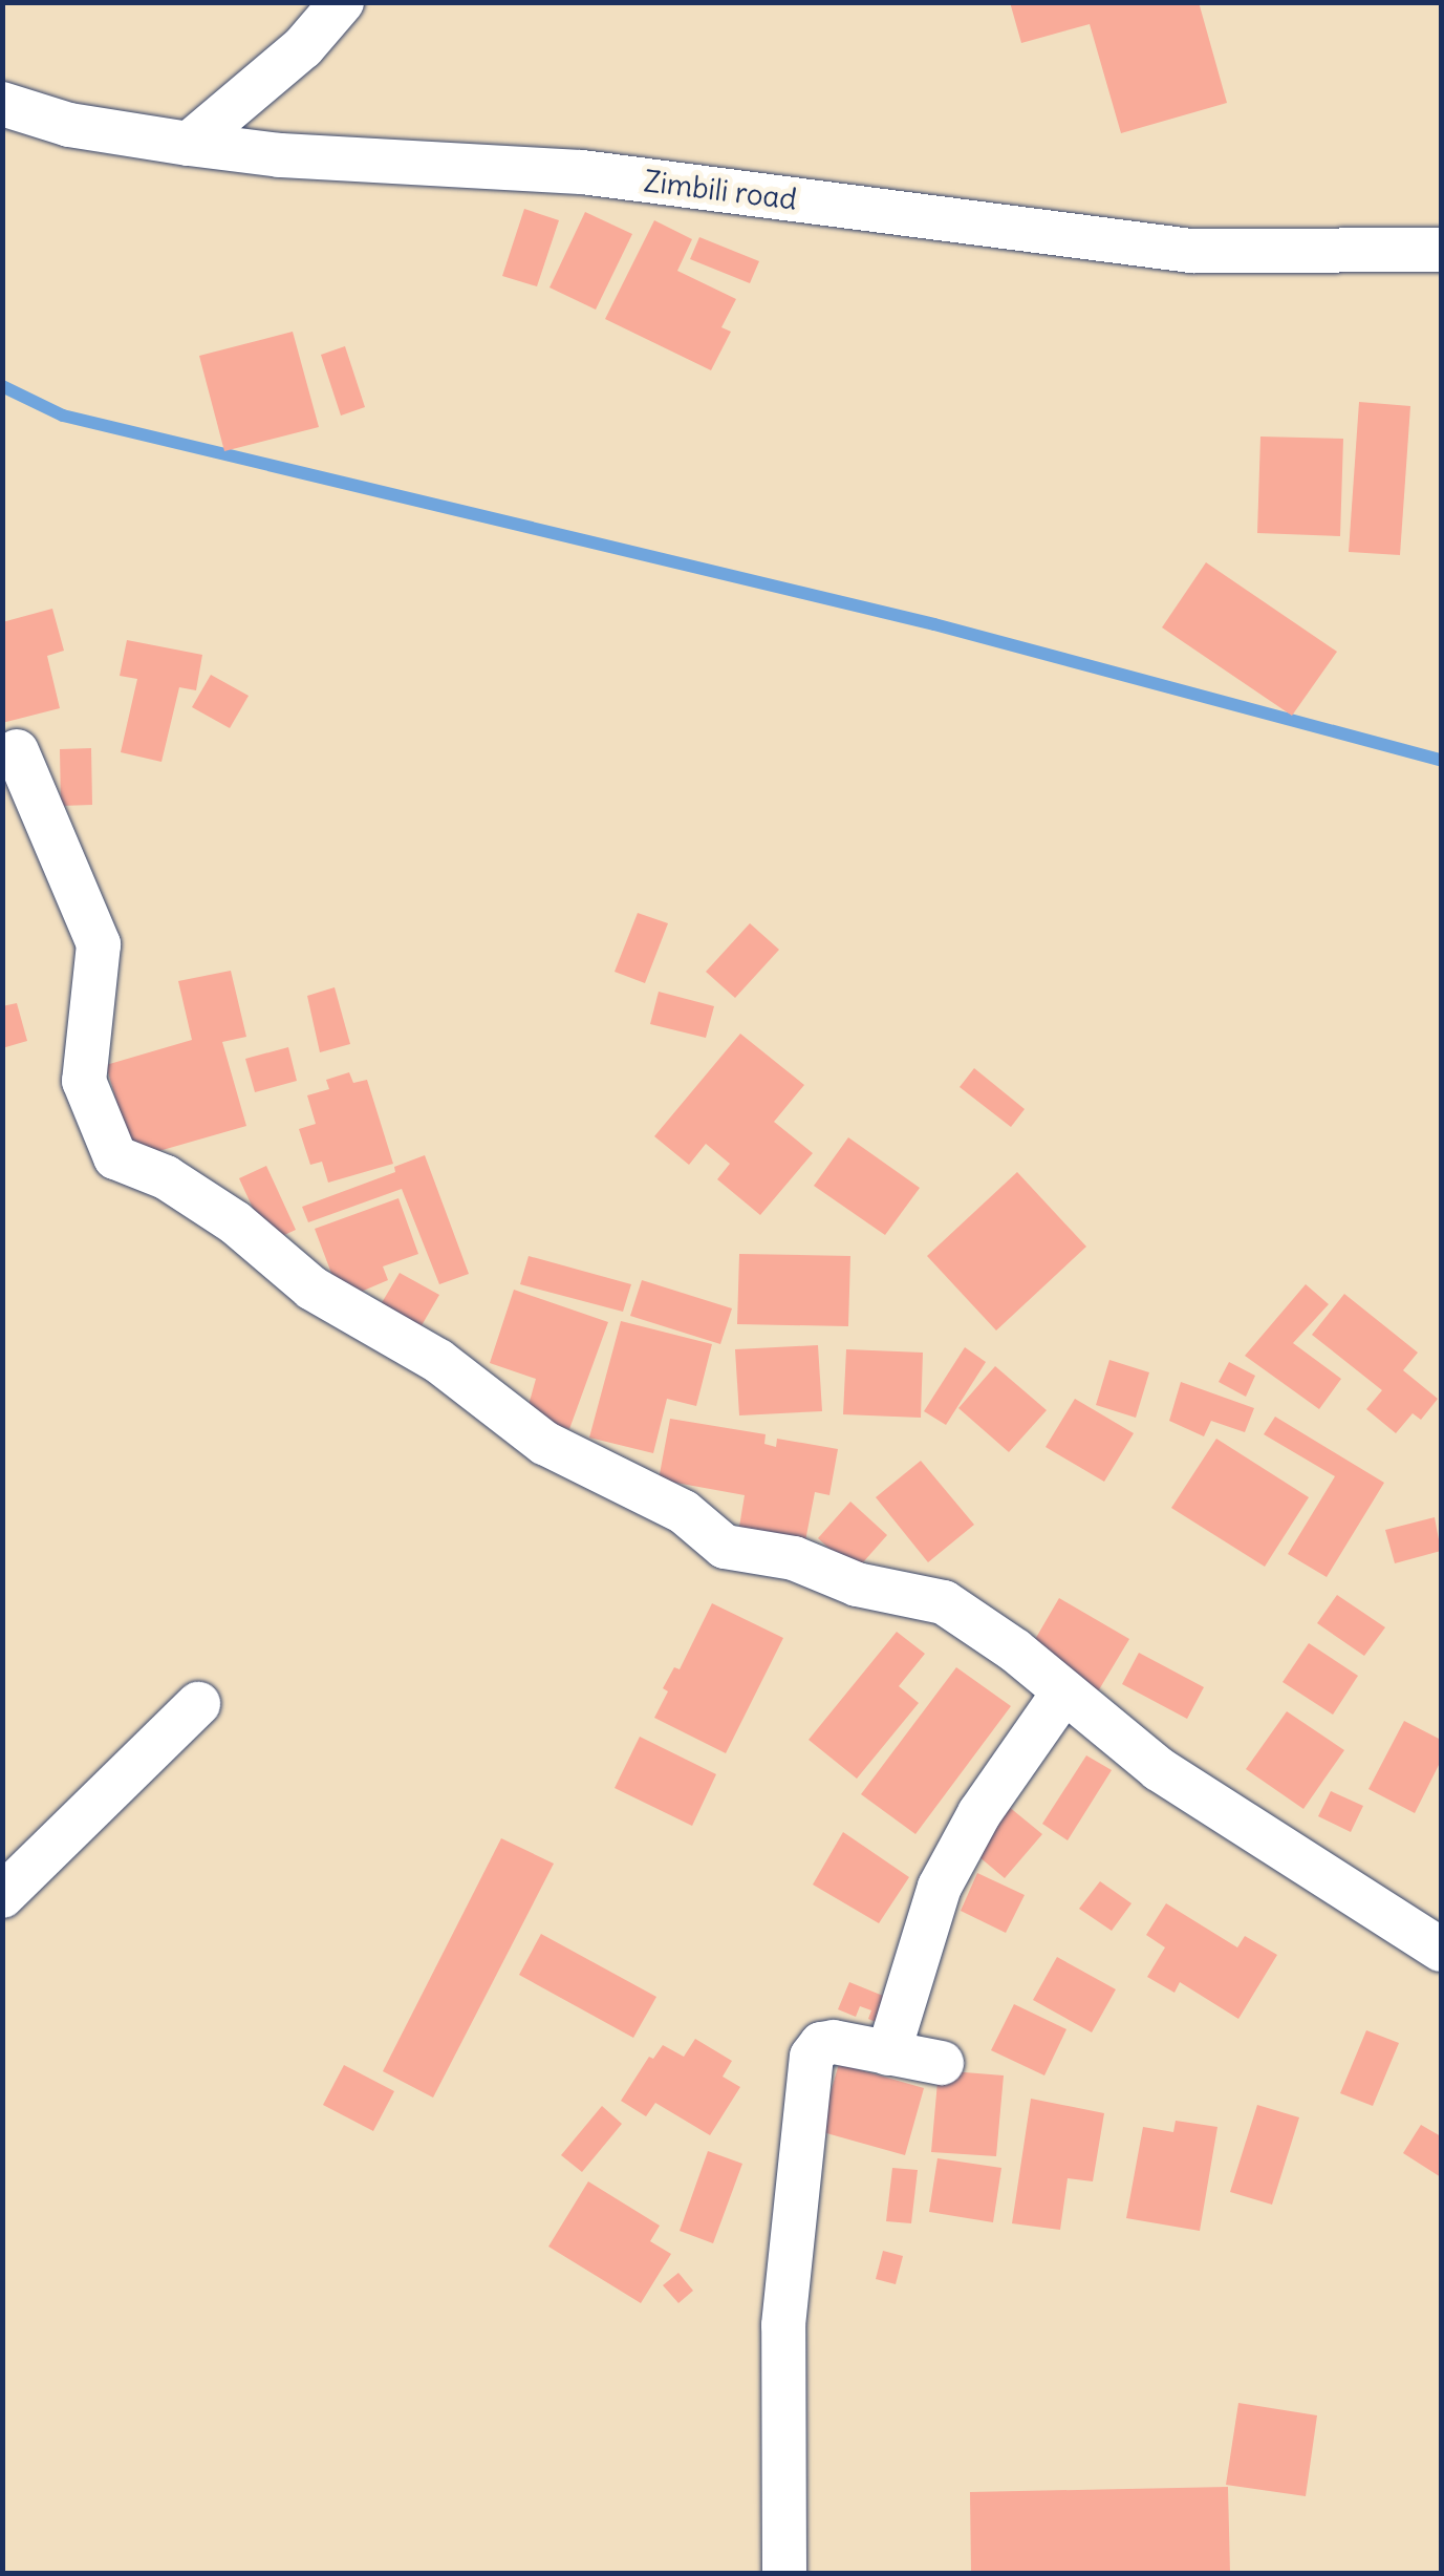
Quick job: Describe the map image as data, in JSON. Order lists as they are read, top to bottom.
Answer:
{
  "streets": {
    "street": ["Zimbili road"]
  }
}
